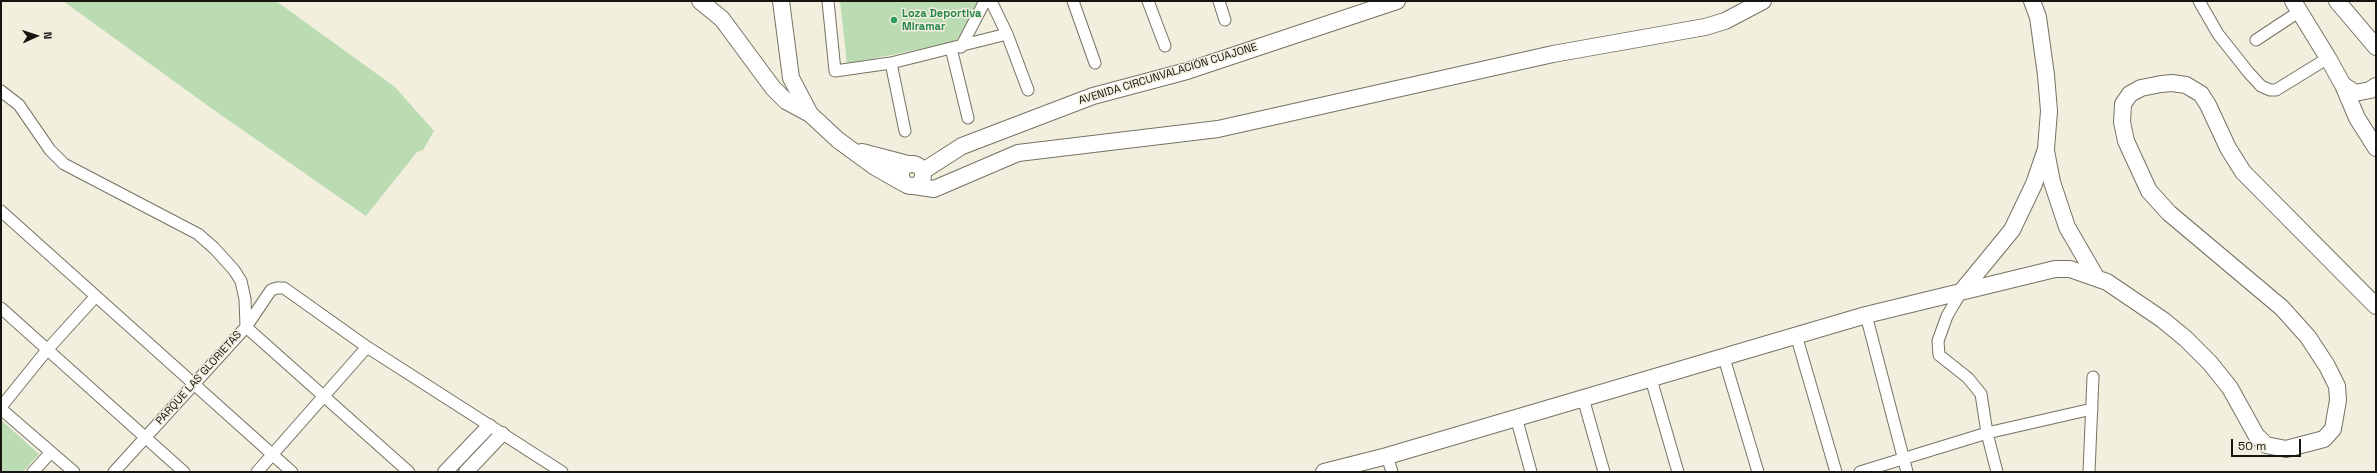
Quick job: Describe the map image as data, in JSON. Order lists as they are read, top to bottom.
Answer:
{
  "streets": {
    "main road": ["AVENIDA CIRCUNVALACIÓN CUAJONE"],
    "street": ["PARQUE LAS GLORIETAS"]
  },
  "places": ["Loza Deportiva Miramar"],
  "scale_bar": "50 m",
  "north": "right"
}
